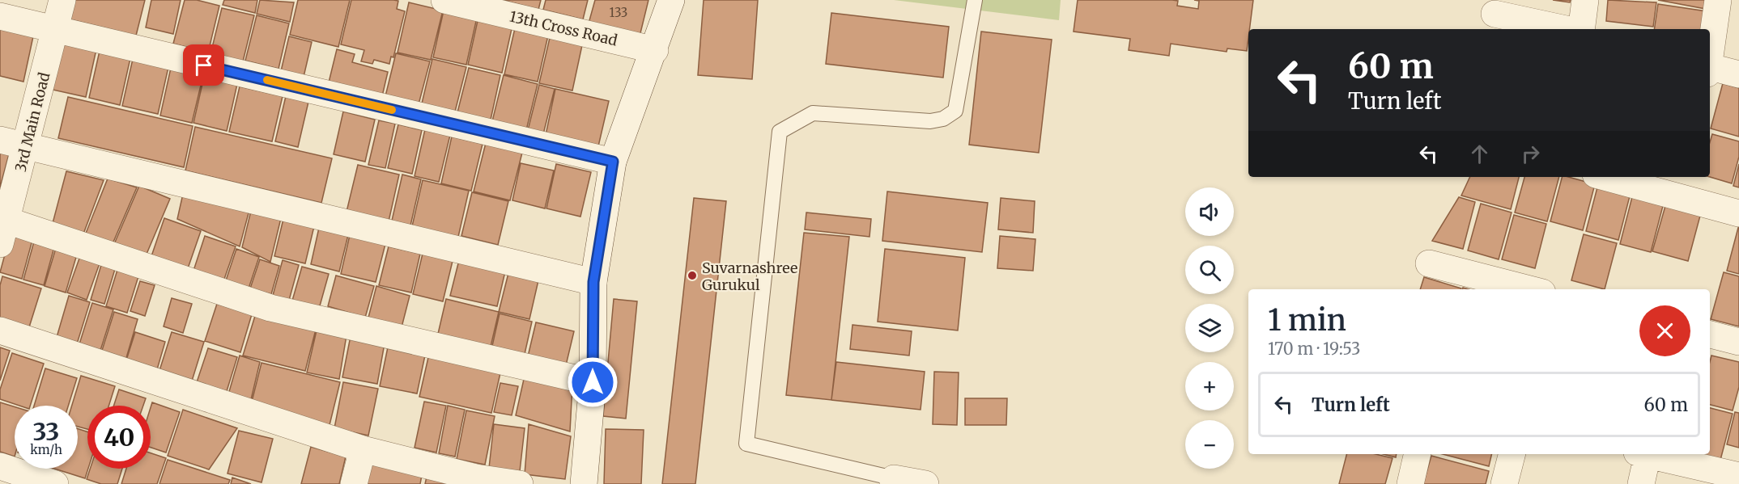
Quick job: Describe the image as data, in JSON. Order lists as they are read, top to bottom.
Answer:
{
  "streets": {
    "street": ["13th Cross Road", "3rd Main Road"]
  },
  "places": ["Suvarnashree Gurukul"],
  "house_numbers": ["133"],
  "page": {
    "turn": ["60 m", "Turn left"],
    "map_buttons": ["+", "−"],
    "heading": ["1 min", "170 m · 19:53"],
    "list": [
      {
        "name": "Turn left",
        "value": "60 m"
      }
    ],
    "speed": "33 km/h",
    "limit": "40"
  }
}
